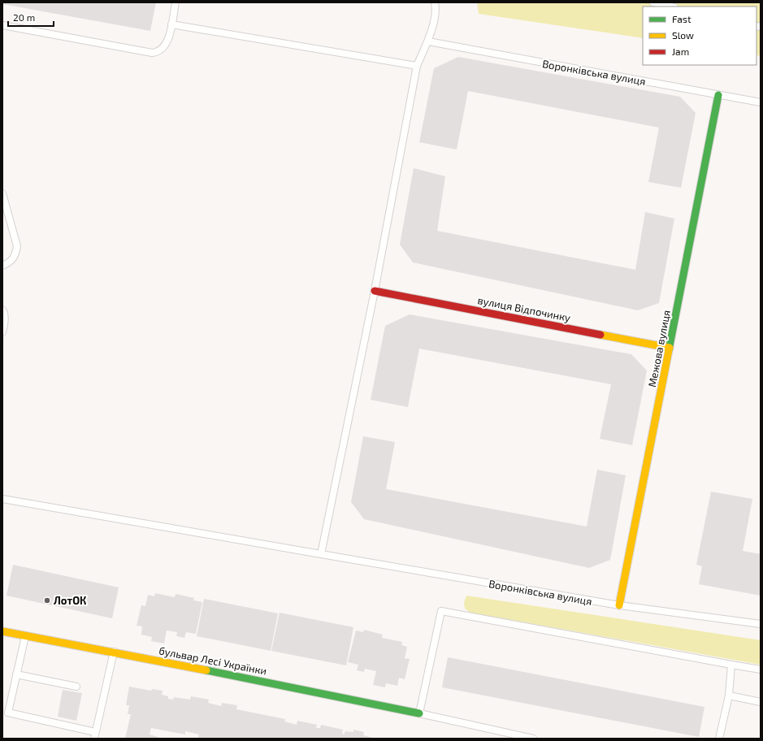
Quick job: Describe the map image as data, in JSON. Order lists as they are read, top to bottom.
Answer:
{
  "streets": {
    "street": ["вулиця Відпочинку", "Межова вулиця", "бульвар Лесі Українки"],
    "lane": ["Воронківська вулиця"]
  },
  "crossings": [
    ["Воронківська вулиця", "Межова вулиця"],
    ["вулиця Відпочинку", "Межова вулиця"]
  ],
  "places": ["ЛотОК"],
  "legend": ["Fast", "Slow", "Jam"],
  "scale_bar": "20 m"
}
